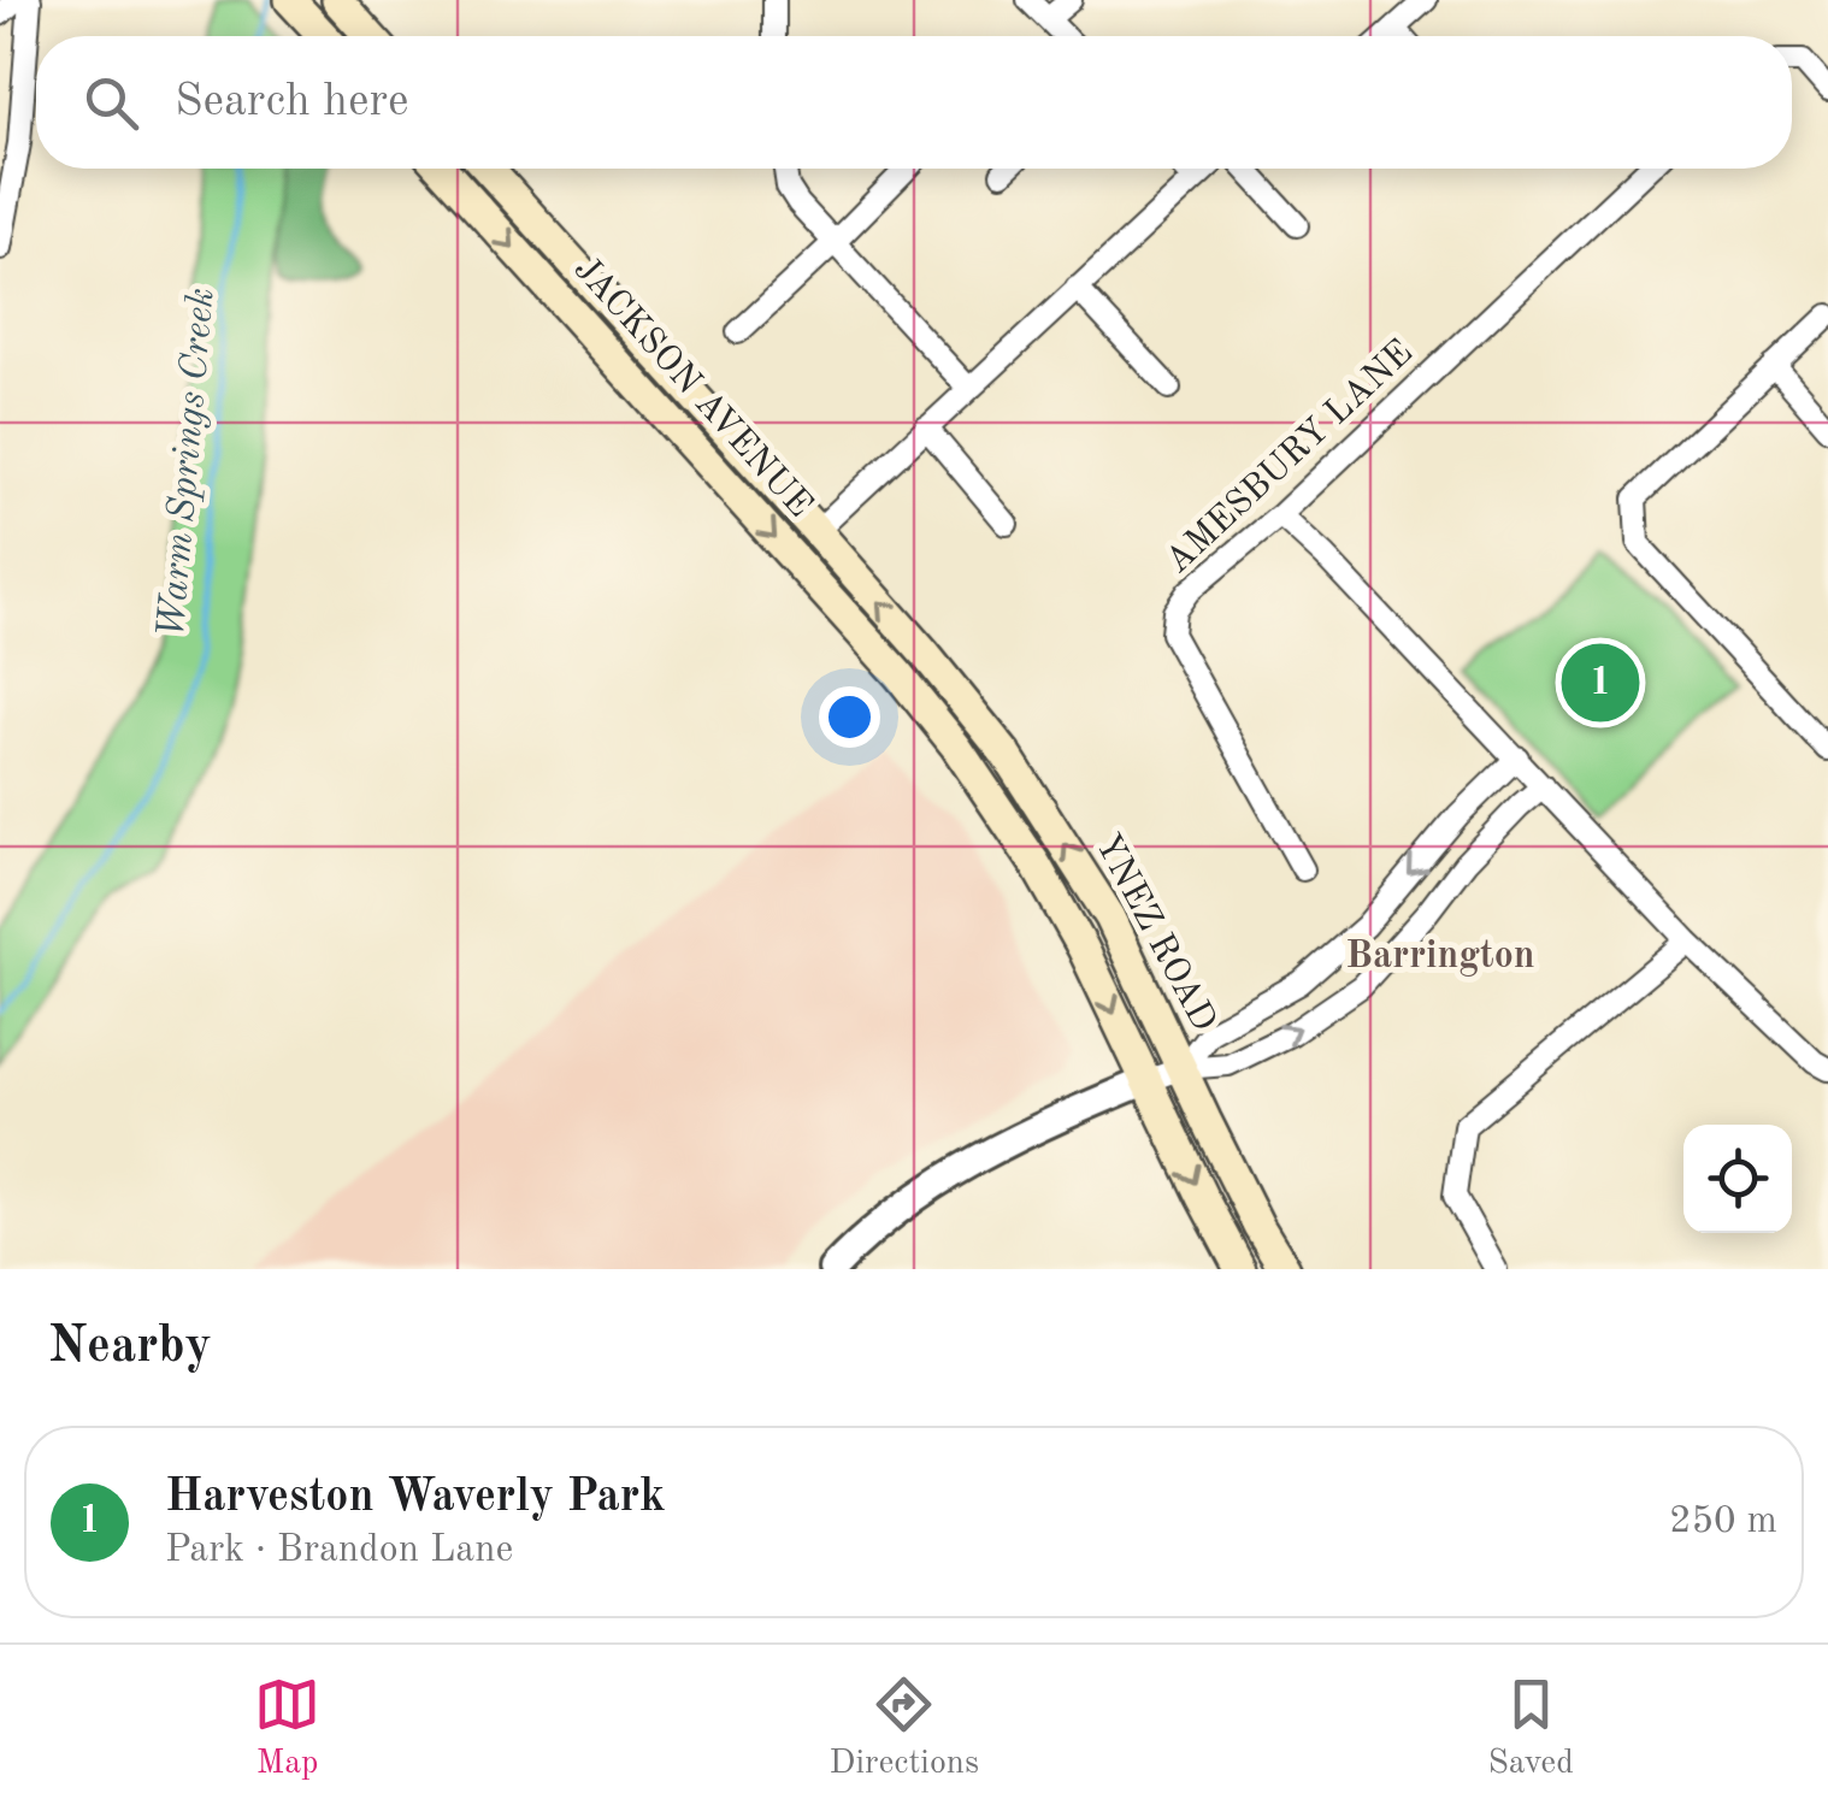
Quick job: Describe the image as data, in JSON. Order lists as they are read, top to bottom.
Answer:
{
  "streets": {
    "main road": ["JACKSON AVENUE", "YNEZ ROAD"],
    "street": ["AMESBURY LANE"]
  },
  "crossings": [
    ["JACKSON AVENUE", "YNEZ ROAD"]
  ],
  "districts": ["Barrington"],
  "water": ["Warm Springs Creek"],
  "page": {
    "search": "Search here",
    "pins": "1",
    "heading": "Nearby",
    "list": [
      {
        "mark": "1",
        "name": "Harveston Waverly Park",
        "note": "Park · Brandon Lane",
        "value": "250 m"
      }
    ],
    "nav": ["Map", "Directions", "Saved"]
  }
}
